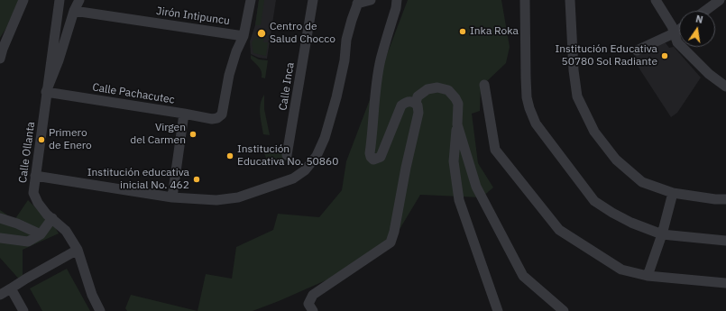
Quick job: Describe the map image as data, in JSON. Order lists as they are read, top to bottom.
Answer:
{
  "streets": {
    "street": [
      "Jirón Intipuncu",
      "Calle Inca",
      "Calle Pachacutec",
      "Calle Ollanta"
    ]
  },
  "crossings": [
    ["Jirón Intipuncu", "Calle Pachacutec"],
    ["Calle Pachacutec", "Calle Ollanta"]
  ],
  "places": [
    "Inka Roka",
    "Centro de Salud Chocco",
    "Institución Educativa 50780 Sol Radiante",
    "Virgen del Carmen",
    "Primero de Enero",
    "Institución Educativa No. 50860",
    "Institución educativa inicial No. 462"
  ],
  "north": "top"
}
